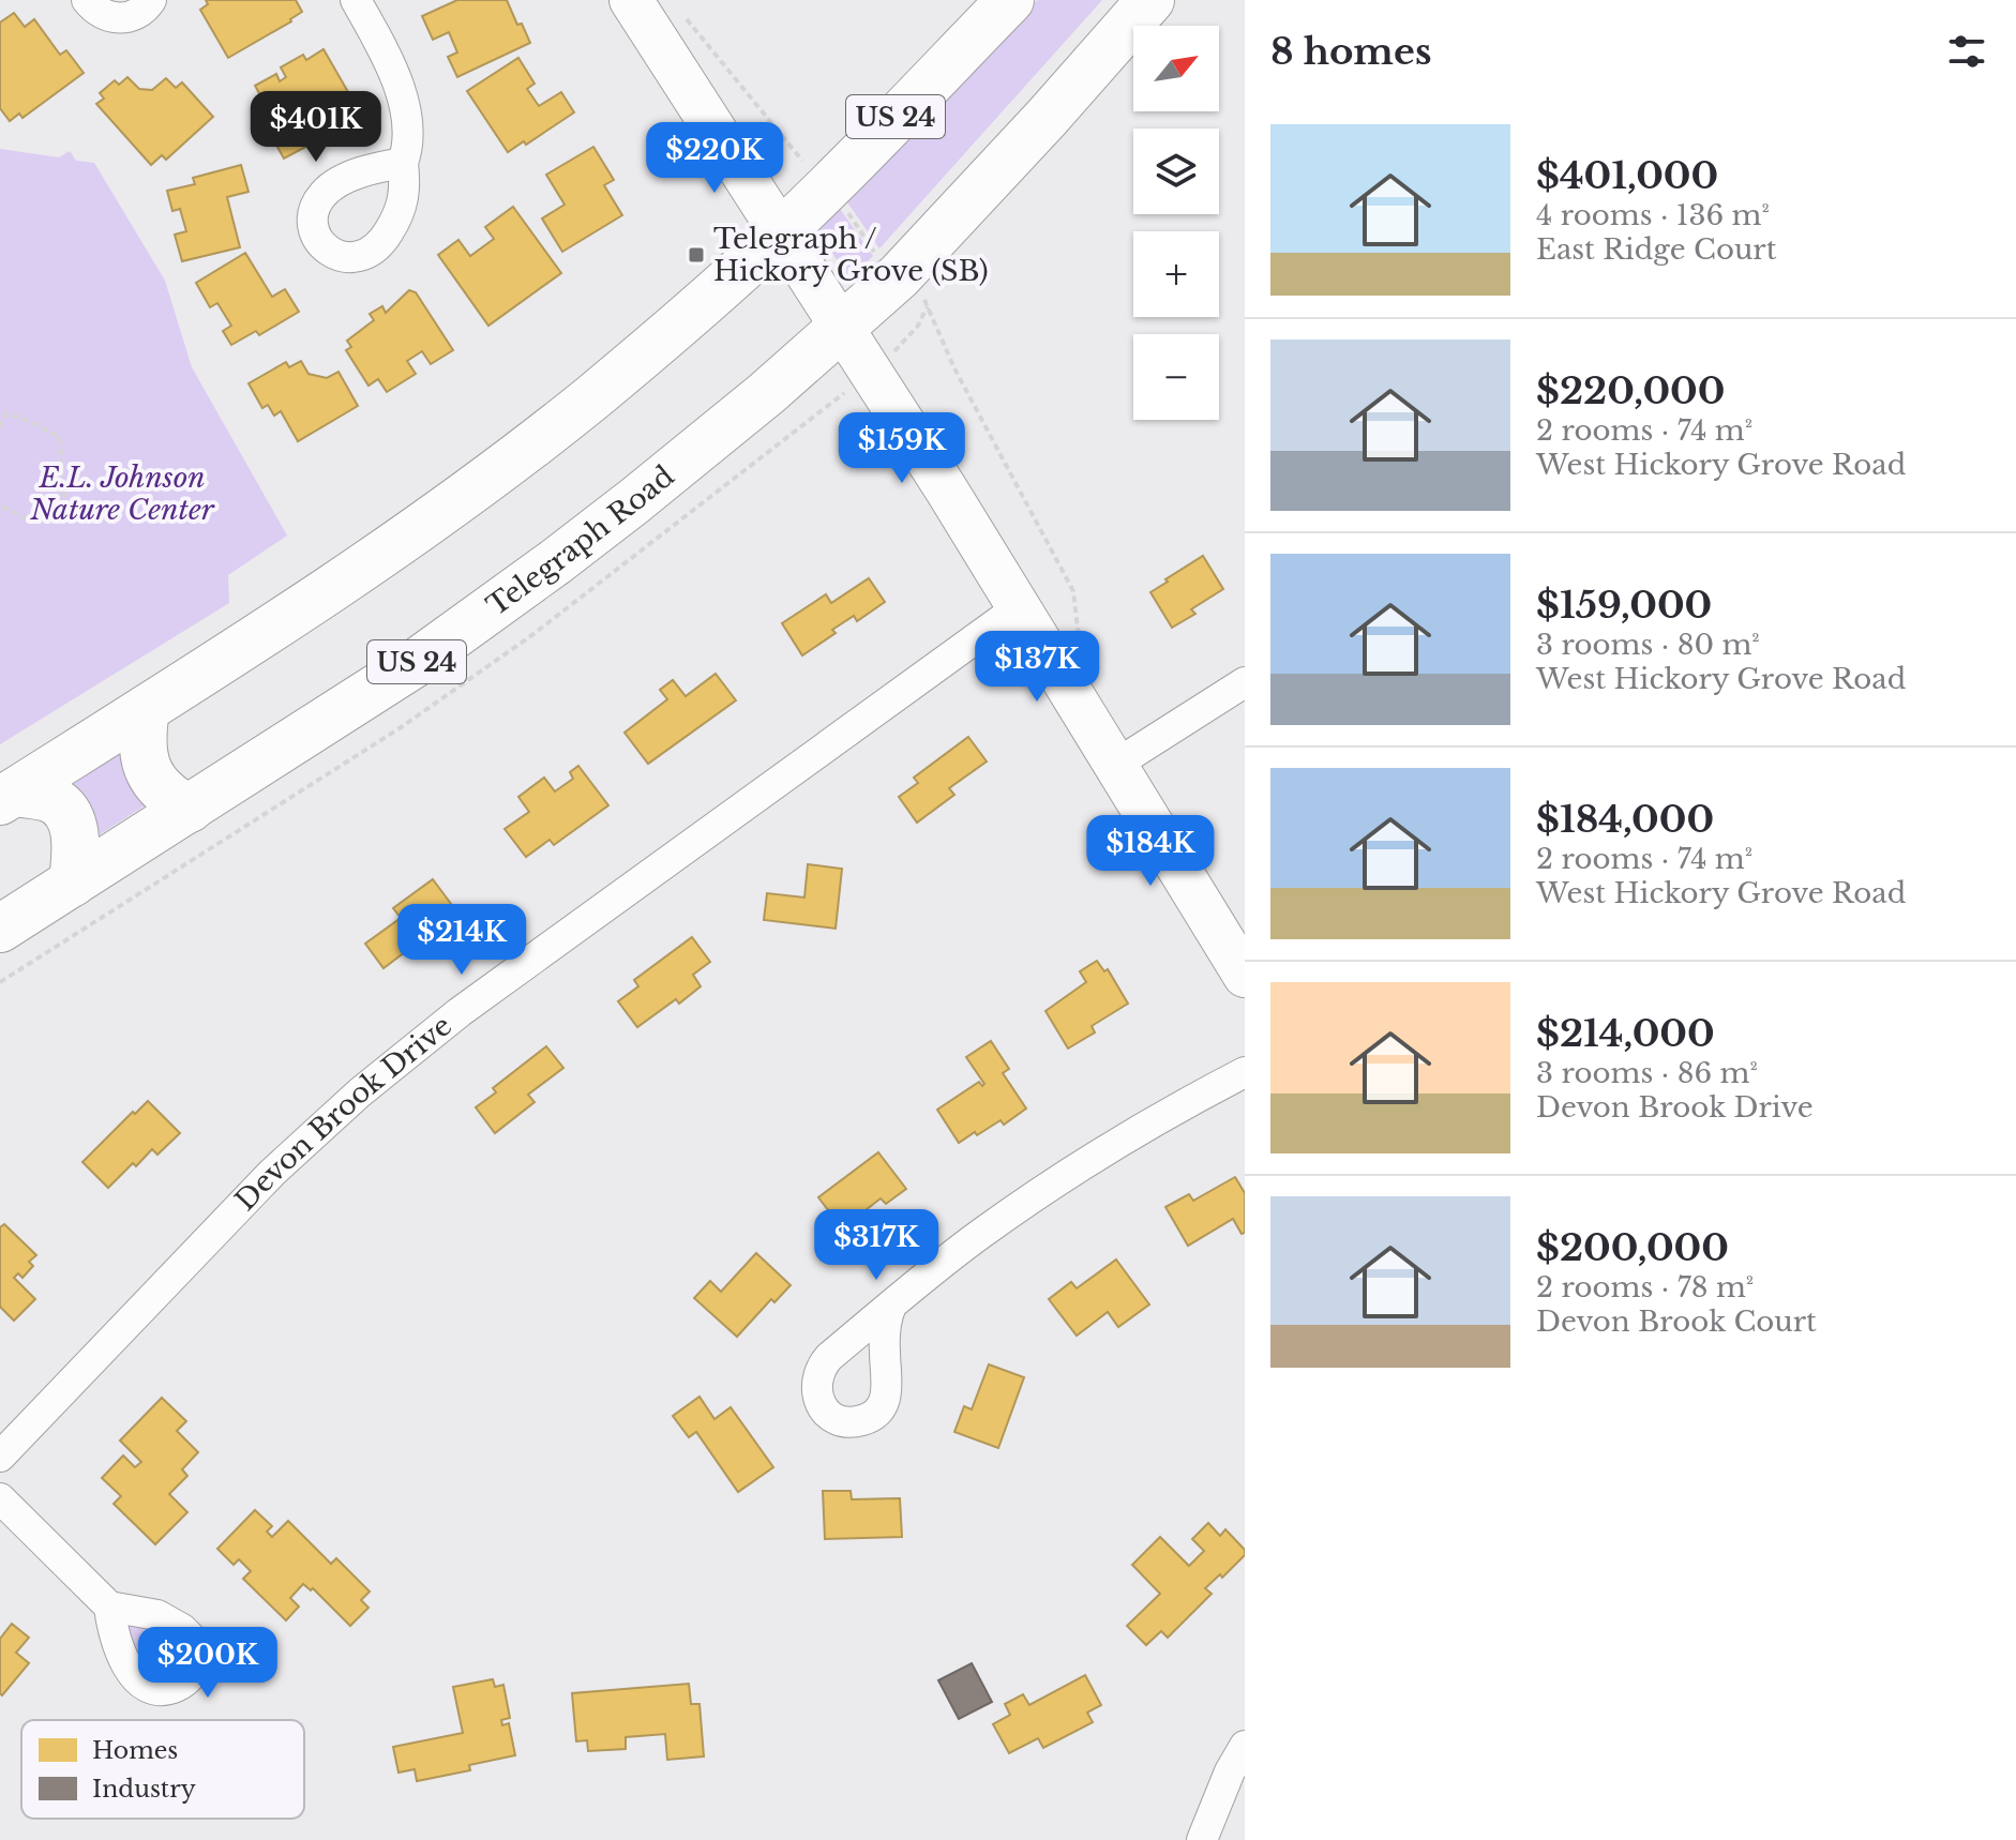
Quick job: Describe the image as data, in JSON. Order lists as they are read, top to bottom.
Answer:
{
  "streets": {
    "highway": ["US 24", "Telegraph Road"],
    "street": ["Devon Brook Drive"]
  },
  "crossings": [
    ["US 24", "Telegraph Road"]
  ],
  "parks": ["E.L. Johnson Nature Center"],
  "places": {
    "transit": ["Telegraph / Hickory Grove (SB)"]
  },
  "legend": ["Homes", "Industry"],
  "north": "top right",
  "page": {
    "heading": "8 homes",
    "map_buttons": ["+", "−"],
    "price": [
      "$401K",
      "$220K",
      "$159K",
      "$137K",
      "$184K",
      "$214K",
      "$317K",
      "$200K"
    ],
    "list": [
      {
        "name": "$401,000",
        "note": "4 rooms · 136 m² · East Ridge Court"
      },
      {
        "name": "$220,000",
        "note": "2 rooms · 74 m² · West Hickory Grove Road"
      },
      {
        "name": "$159,000",
        "note": "3 rooms · 80 m² · West Hickory Grove Road"
      },
      {
        "name": "$184,000",
        "note": "2 rooms · 74 m² · West Hickory Grove Road"
      },
      {
        "name": "$214,000",
        "note": "3 rooms · 86 m² · Devon Brook Drive"
      },
      {
        "name": "$200,000",
        "note": "2 rooms · 78 m² · Devon Brook Court"
      }
    ]
  }
}
